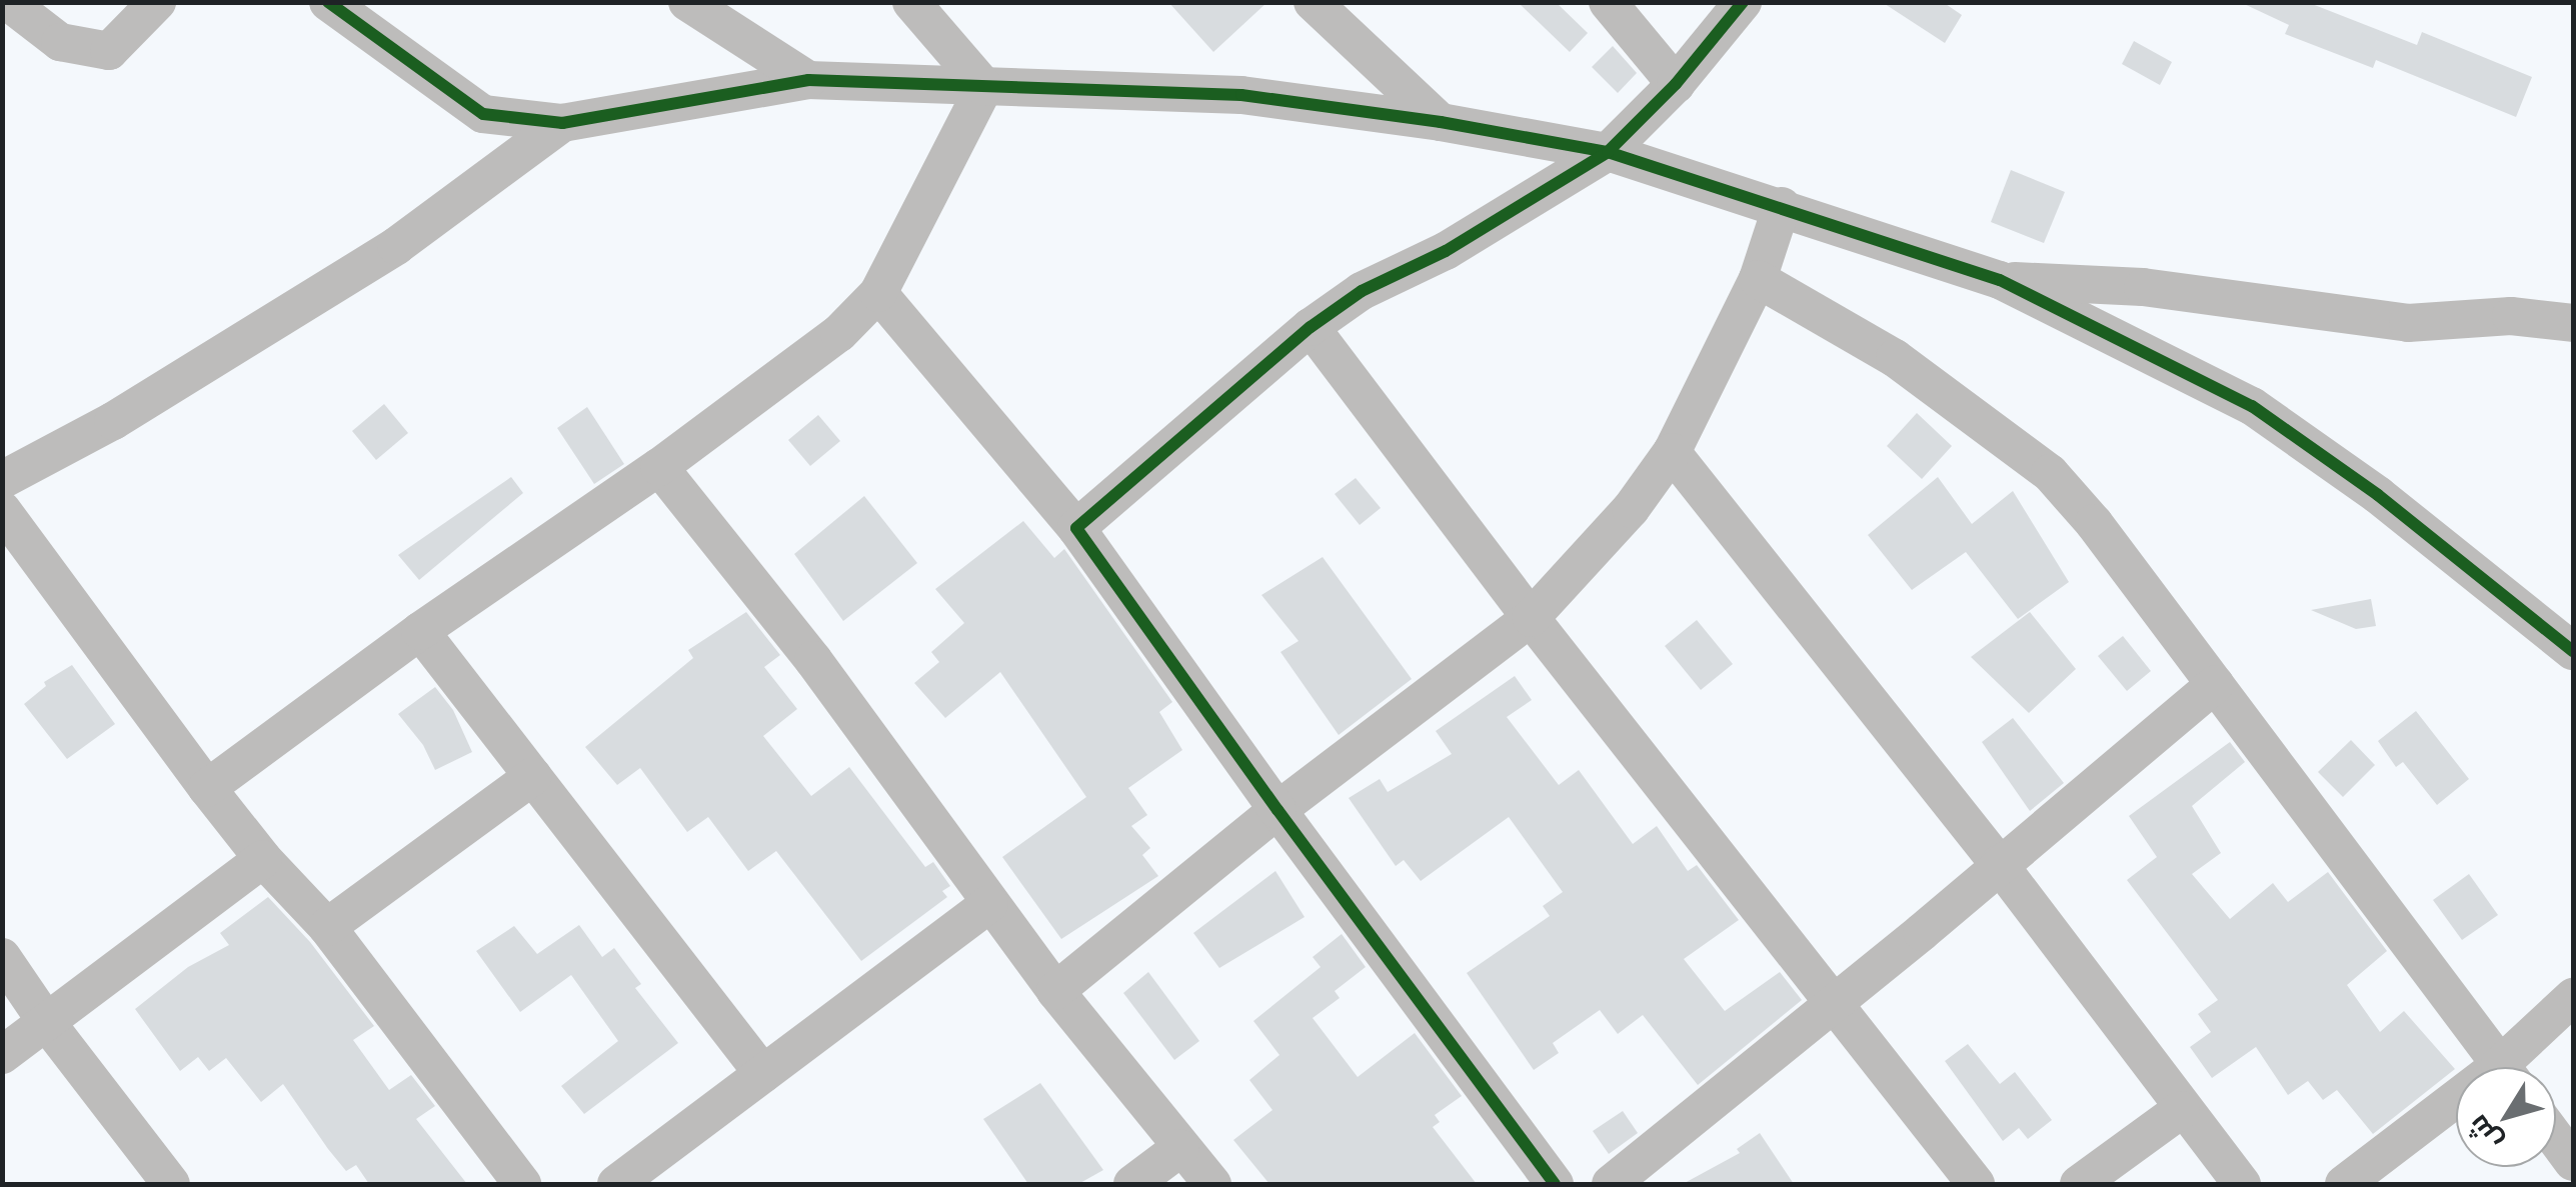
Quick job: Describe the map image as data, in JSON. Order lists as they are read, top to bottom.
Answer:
{
  "north": "bottom left"
}
